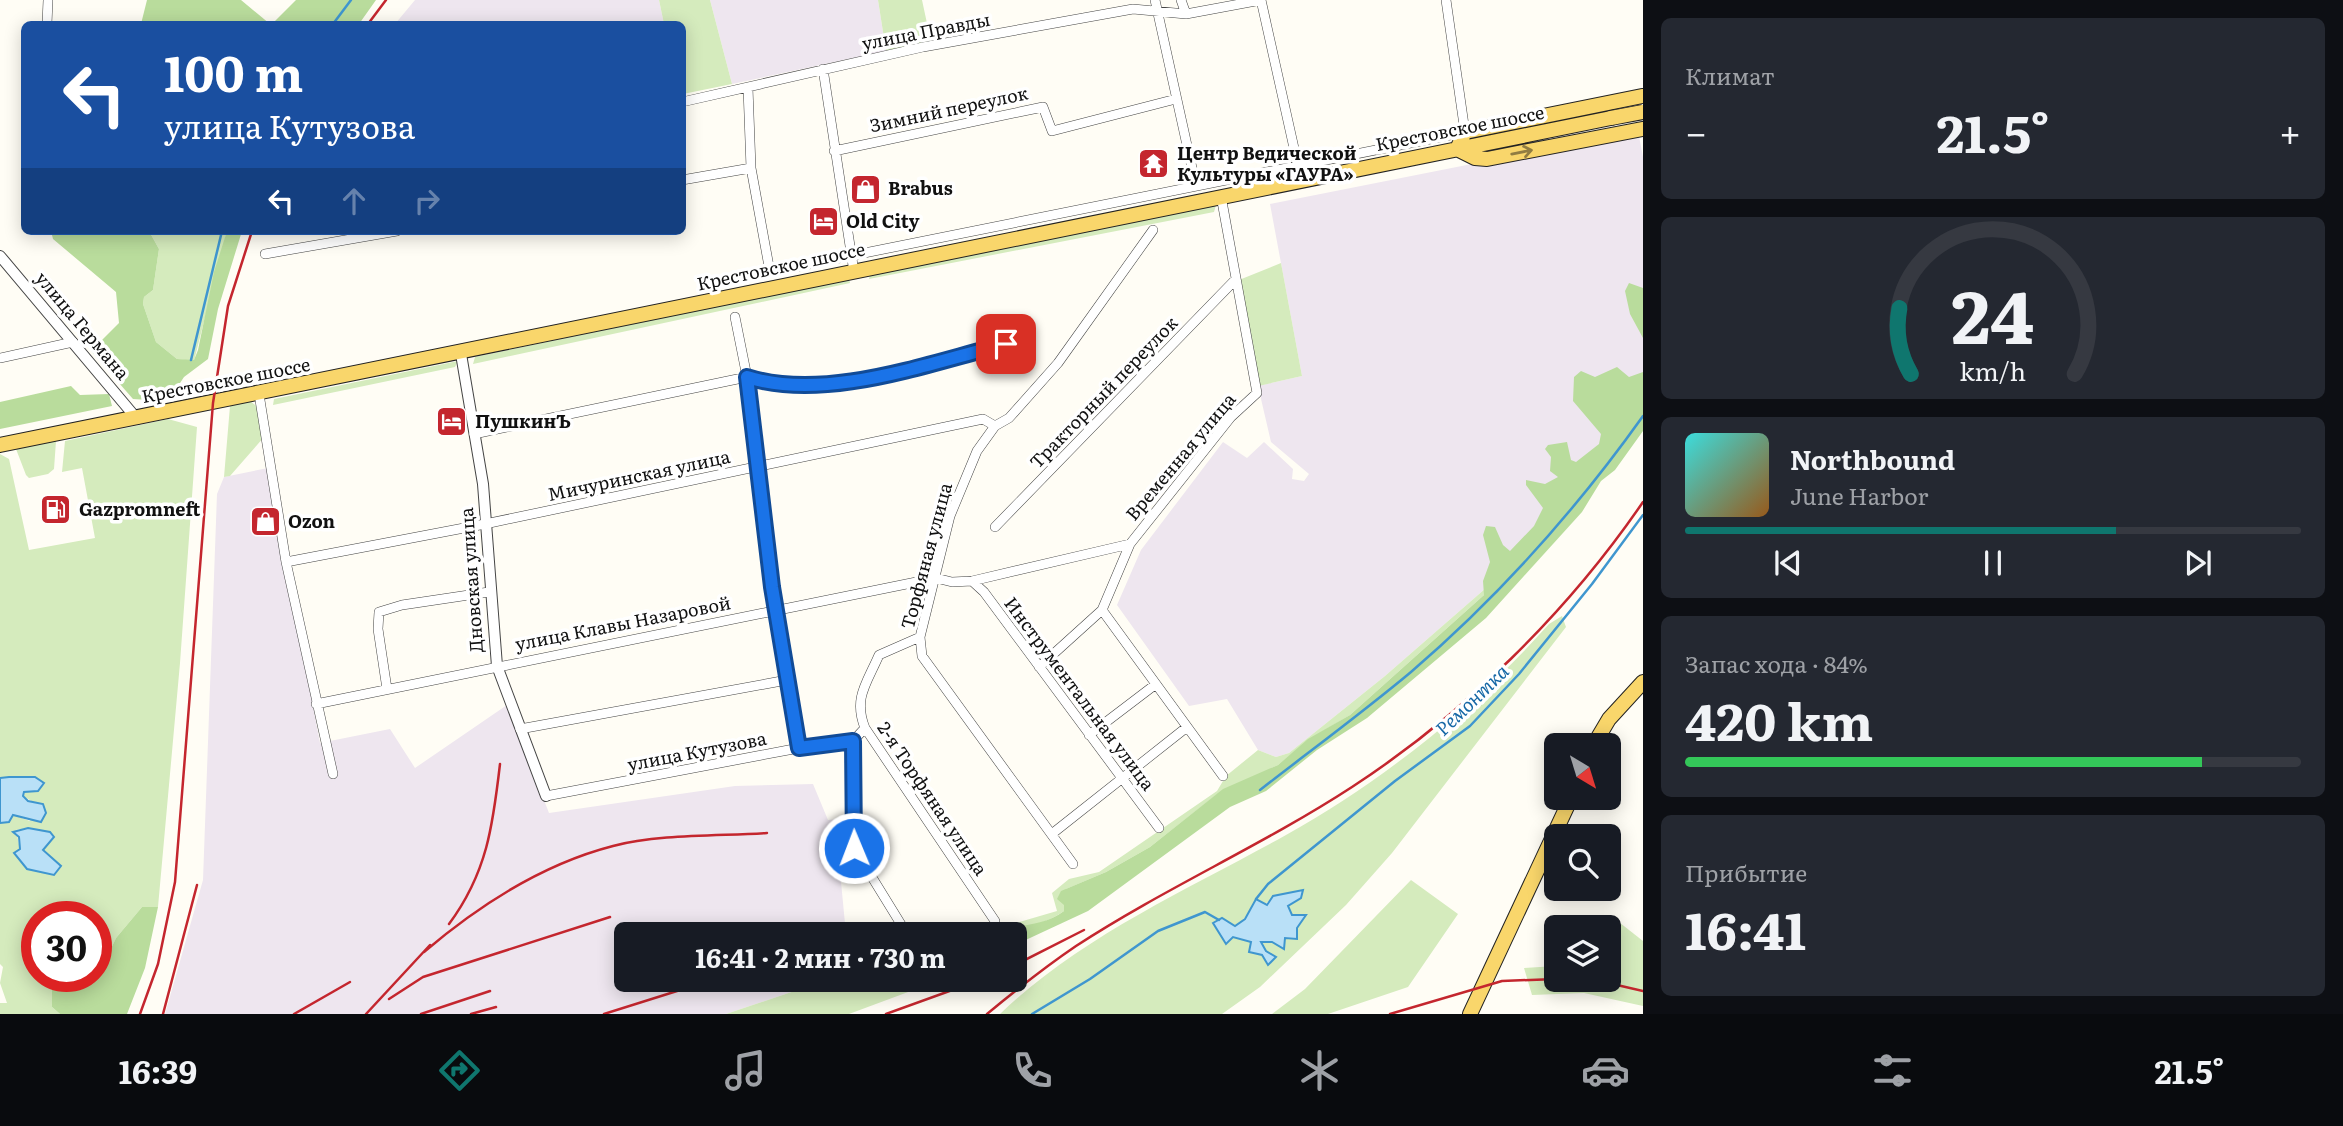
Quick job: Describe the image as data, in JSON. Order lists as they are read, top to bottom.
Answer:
{
  "streets": {
    "main road": ["Крестовское шоссе"],
    "street": [
      "улица Правды",
      "Зимний переулок",
      "улица Германа",
      "Тракторный переулок",
      "Временная улица",
      "Мичуринская улица",
      "Торфяная улица",
      "Дновская улица",
      "улица Клавы Назаровой",
      "Инструментальная улица",
      "улица Кутузова",
      "2-я Торфяная улица"
    ]
  },
  "crossings": [
    ["Крестовское шоссе", "улица Германа"],
    ["Крестовское шоссе", "Временная улица"],
    ["Крестовское шоссе", "Дновская улица"],
    ["Тракторный переулок", "Временная улица"],
    ["Временная улица", "Торфяная улица"],
    ["Временная улица", "улица Клавы Назаровой"],
    ["Временная улица", "Инструментальная улица"],
    ["Мичуринская улица", "Торфяная улица"],
    ["Мичуринская улица", "Дновская улица"],
    ["Торфяная улица", "улица Клавы Назаровой"],
    ["Торфяная улица", "2-я Торфяная улица"],
    ["Дновская улица", "улица Клавы Назаровой"],
    ["Дновская улица", "улица Кутузова"]
  ],
  "water": ["Ремонтка"],
  "places": {
    "temple": ["Центр Ведической Культуры «ГАУРА»"],
    "shop": ["Brabus", "Ozon"],
    "hotel": ["Old City", "ПушкинЪ"],
    "fuel station": ["Gazpromneft"]
  },
  "north": "bottom right",
  "page": {
    "tile": [
      "Климат",
      ["Запас хода · 84%", "420 km"],
      ["Прибытие", "16:41"]
    ],
    "turn": ["100 m", "улица Кутузова"],
    "heat": ["−", "21.5°", "+"],
    "song": ["Northbound", "June Harbor"],
    "limit": "30",
    "trip": "16:41 · 2 мин · 730 m",
    "tabs": ["16:39", "21.5°"],
    "gauge": ["24", "km/h"]
  }
}
